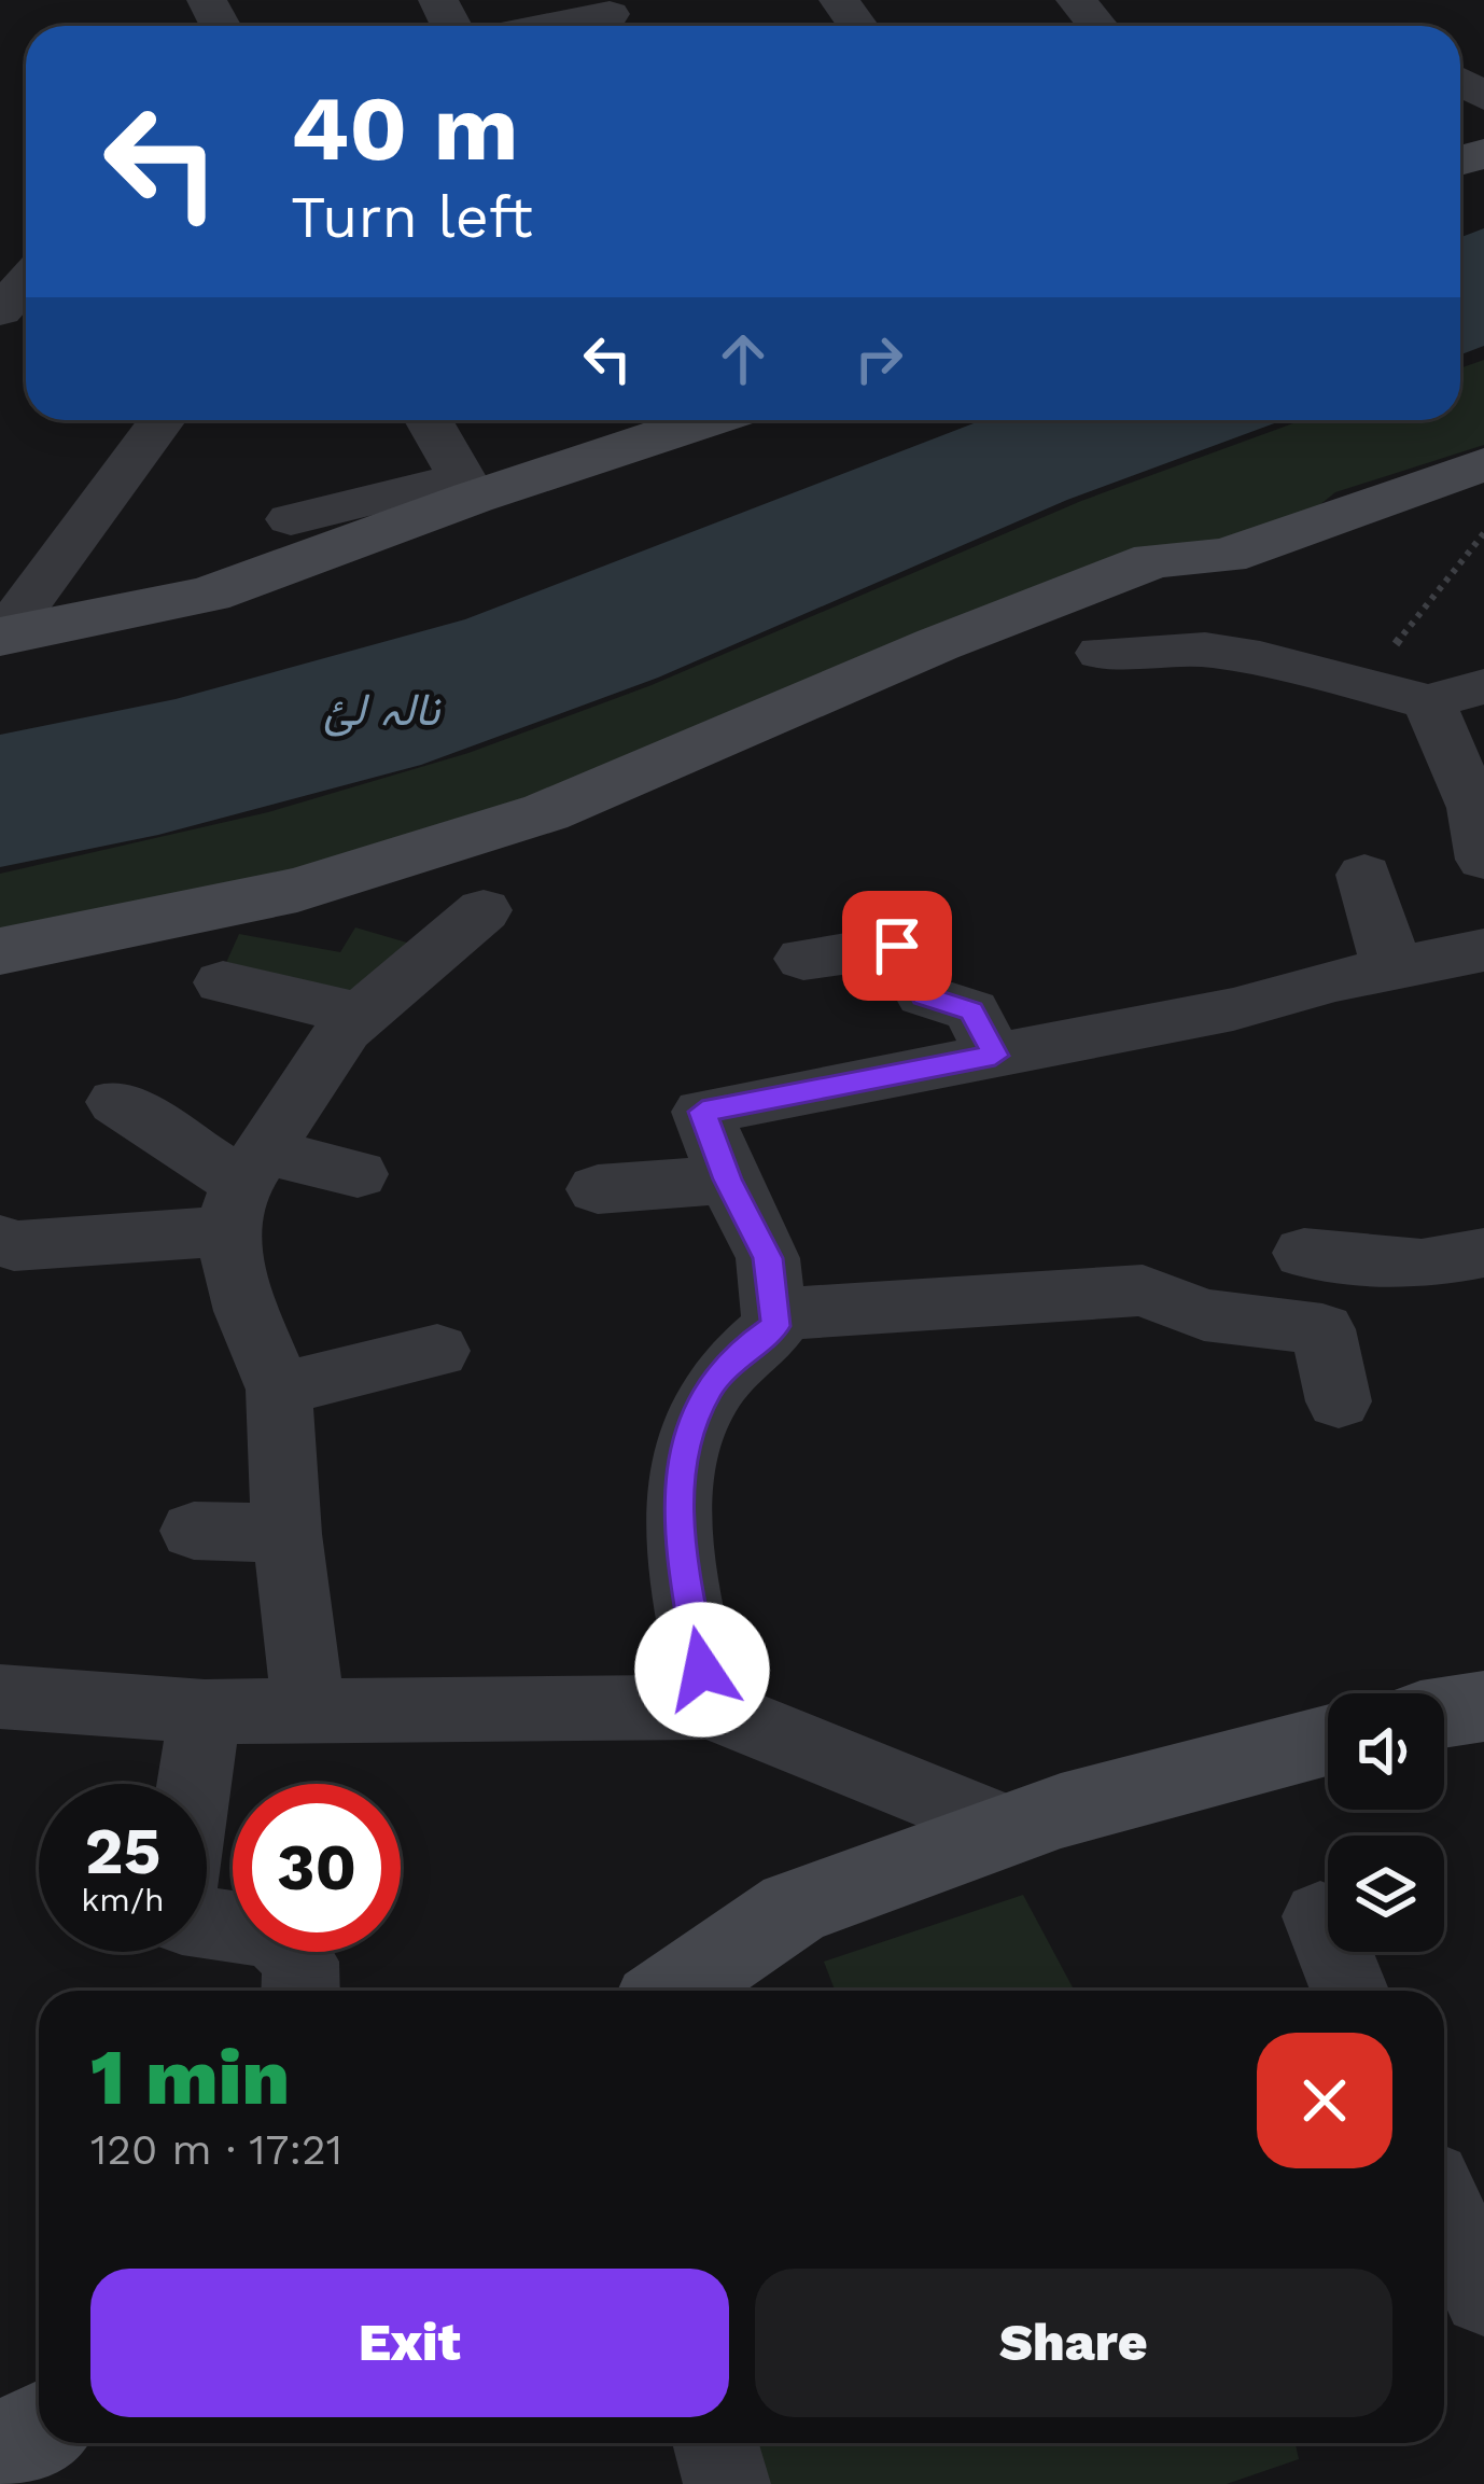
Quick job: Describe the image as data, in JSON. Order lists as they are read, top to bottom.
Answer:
{
  "water": ["نالہ لئ"],
  "page": {
    "turn": ["40 m", "Turn left"],
    "speed": "25 km/h",
    "limit": "30",
    "heading": ["1 min", "120 m · 17:21"],
    "buttons": ["Exit", "Share"]
  }
}
